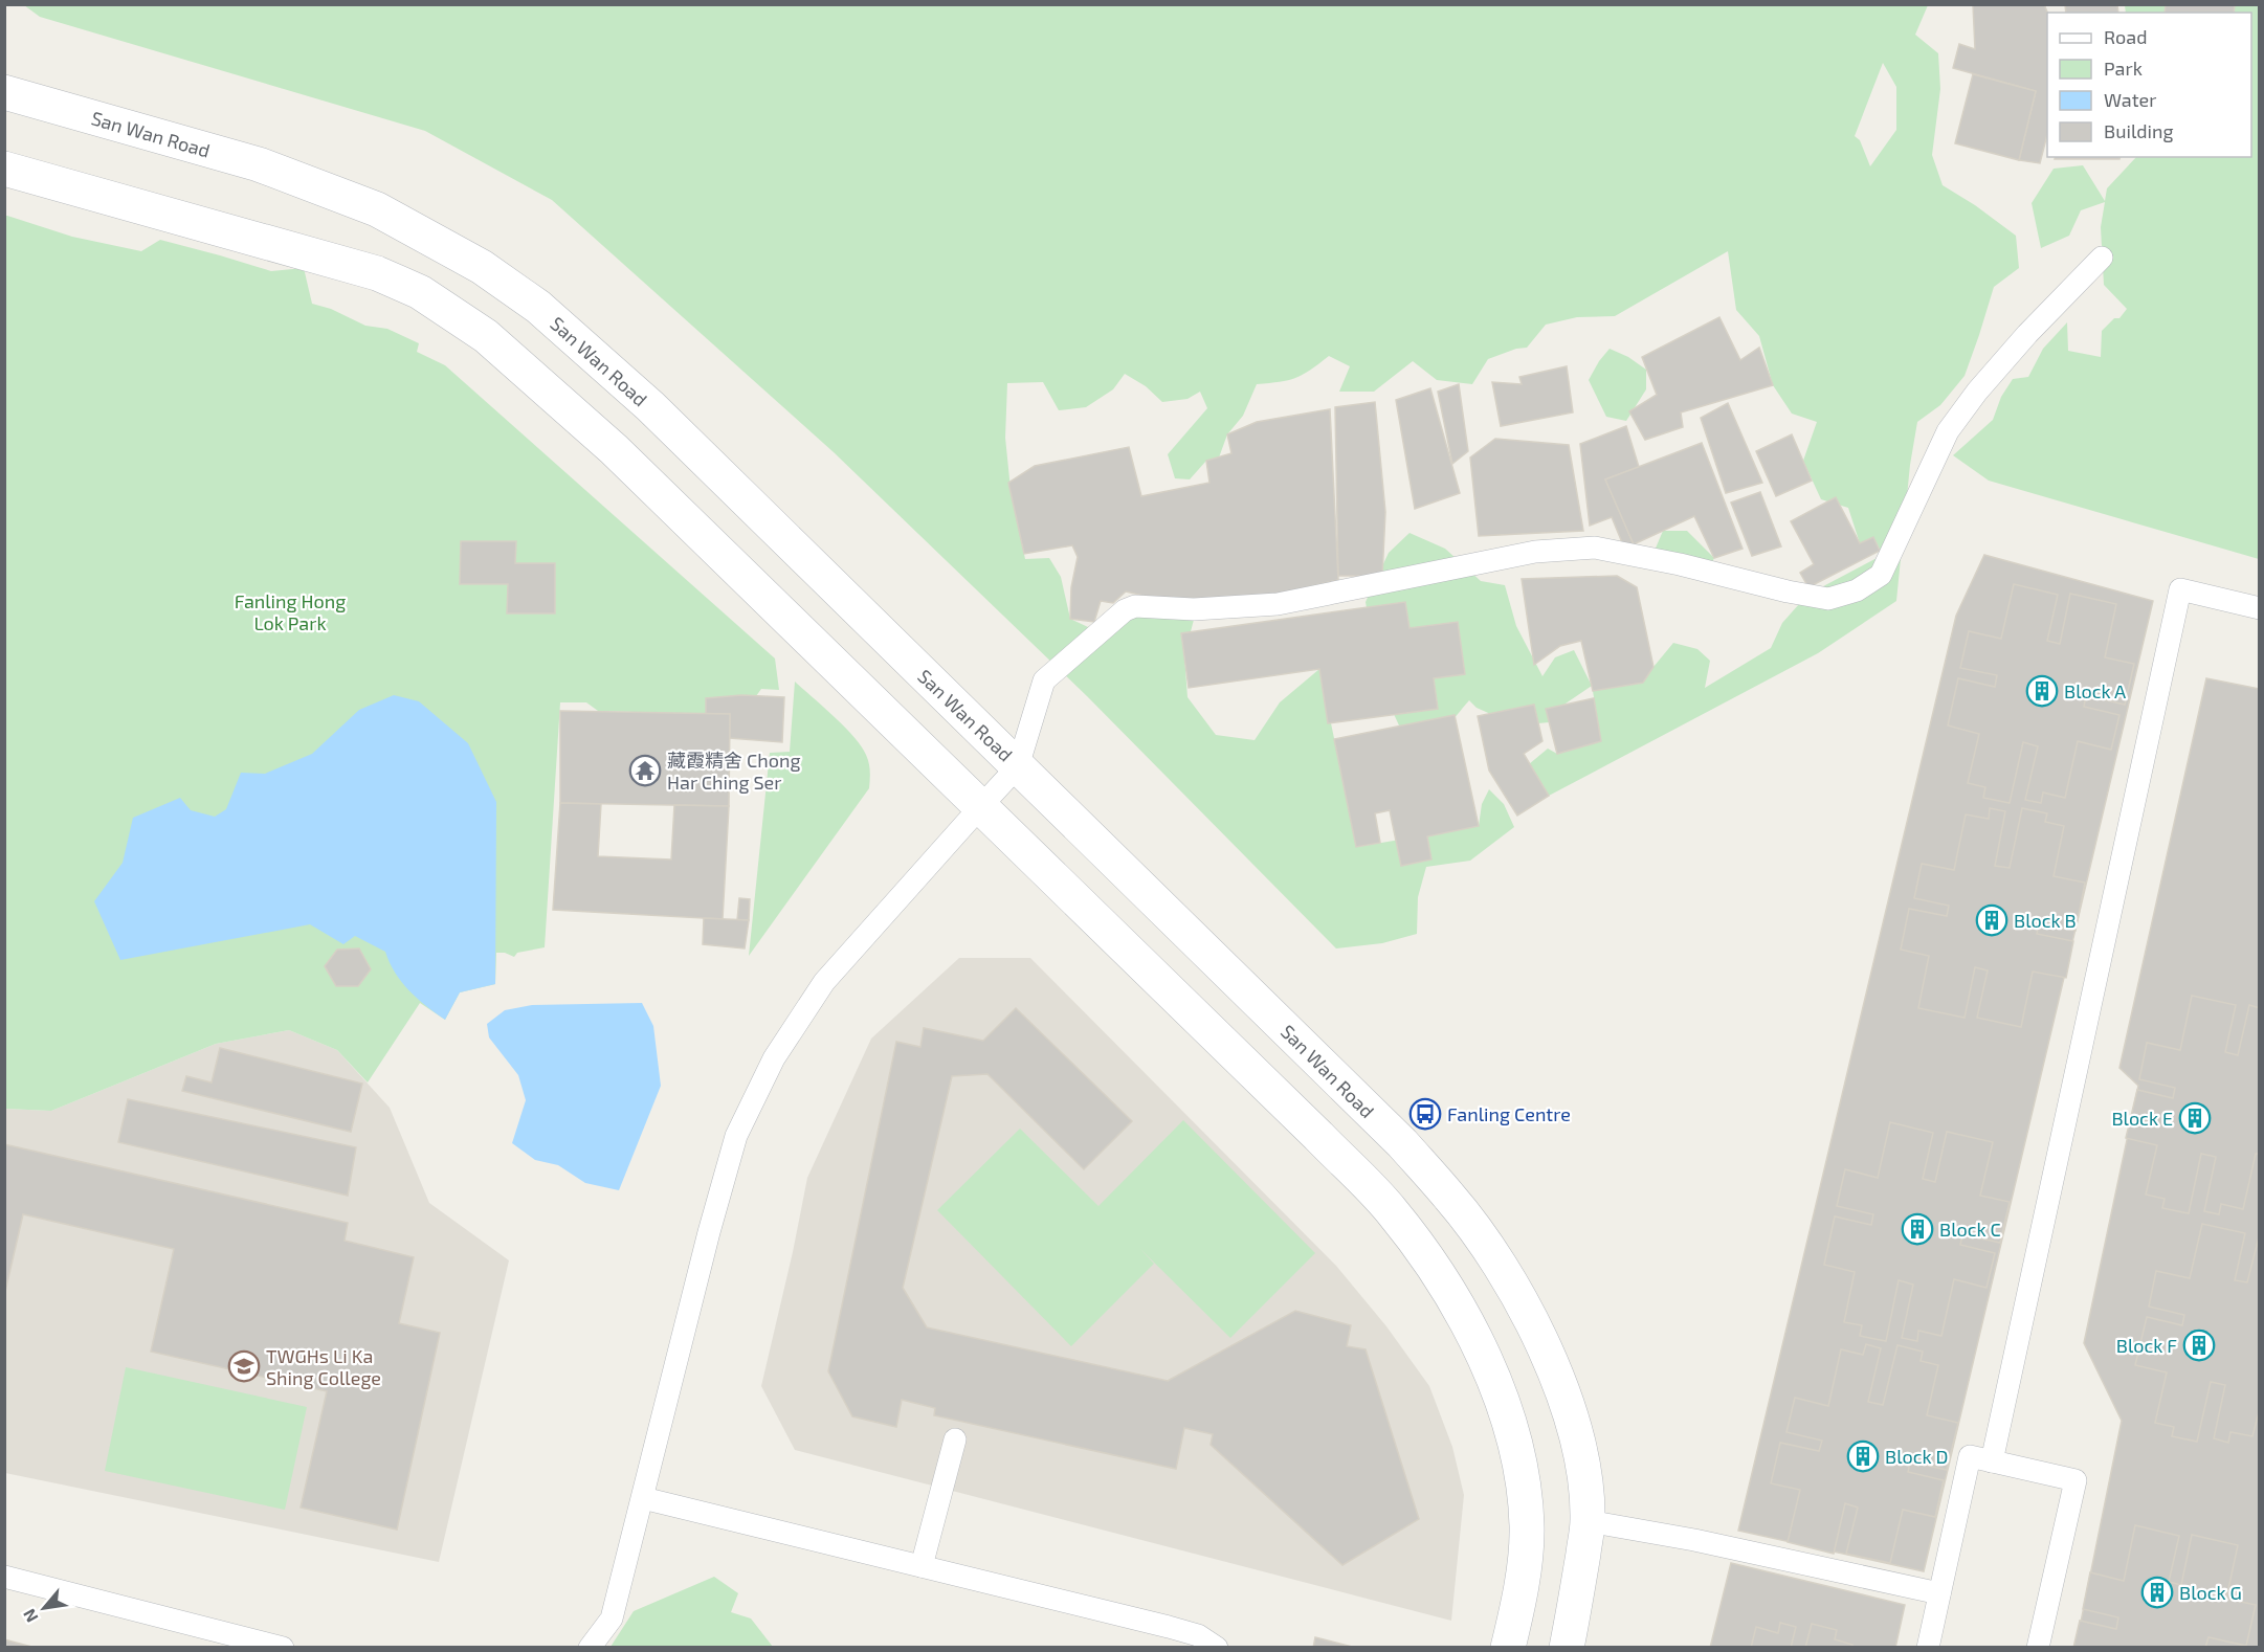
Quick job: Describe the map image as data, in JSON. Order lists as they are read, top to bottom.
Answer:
{
  "streets": {
    "street": ["San Wan Road"]
  },
  "parks": ["Fanling Hong Lok Park"],
  "places": {
    "building": [
      "Block A",
      "Block B",
      "Block E",
      "Block C",
      "Block F",
      "Block D",
      "Block G"
    ],
    "temple": ["藏霞精舍 Chong Har Ching Ser"],
    "bus stop": ["Fanling Centre"],
    "school or university": ["TWGHs Li Ka Shing College"]
  },
  "legend": [
    "Road",
    "Park",
    "Water",
    "Building"
  ],
  "north": "bottom left"
}
